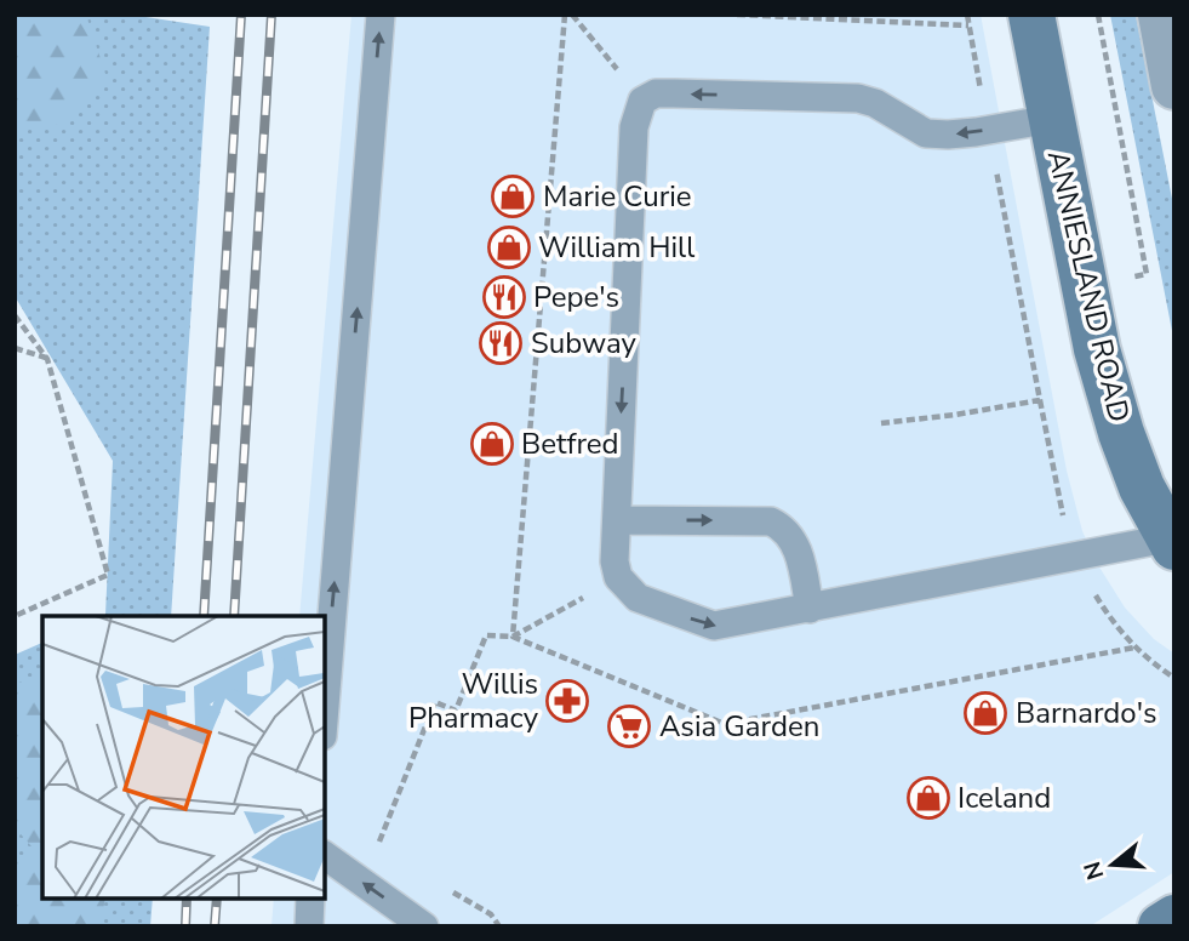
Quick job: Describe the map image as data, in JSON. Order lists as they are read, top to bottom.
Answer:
{
  "streets": {
    "street": ["ANNIESLAND ROAD"]
  },
  "places": {
    "shop": [
      "Marie Curie",
      "William Hill",
      "Betfred",
      "Barnardo's",
      "Iceland"
    ],
    "restaurant": ["Pepe's", "Subway"],
    "pharmacy": ["Willis Pharmacy"],
    "supermarket": ["Asia Garden"]
  },
  "north": "left"
}
